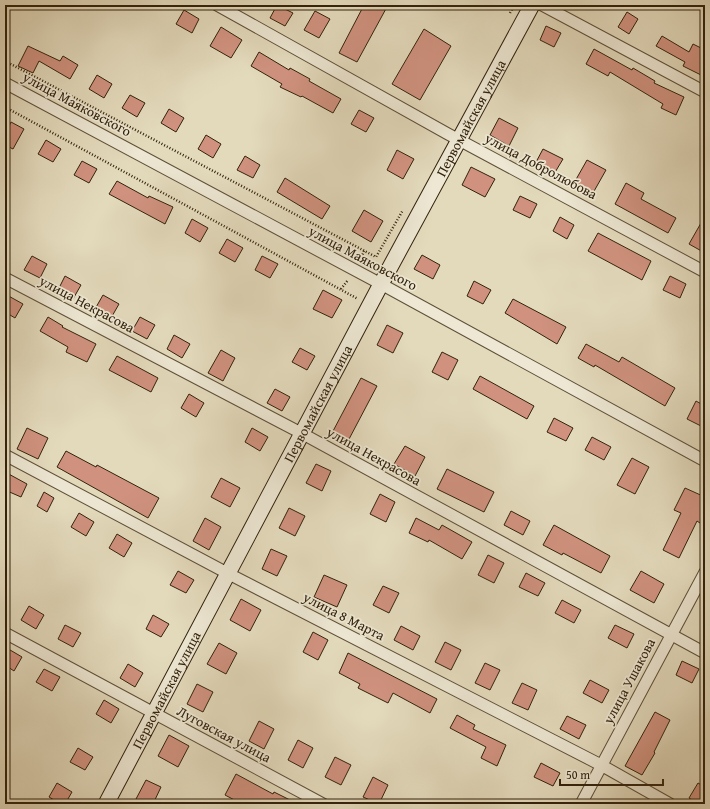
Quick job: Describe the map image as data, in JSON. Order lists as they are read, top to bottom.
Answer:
{
  "streets": {
    "street": [
      "улица Маяковского",
      "Первомайская улица",
      "улица Добролюбова",
      "улица Некрасова",
      "улица 8 Марта",
      "улица Ушакова",
      "Луговская улица"
    ]
  },
  "crossings": [
    ["улица Маяковского", "Первомайская улица"],
    ["Первомайская улица", "улица Добролюбова"],
    ["Первомайская улица", "улица Некрасова"],
    ["Первомайская улица", "улица 8 Марта"],
    ["Первомайская улица", "Луговская улица"],
    ["улица Некрасова", "улица Ушакова"],
    ["улица 8 Марта", "улица Ушакова"]
  ],
  "scale_bar": "50 m"
}
